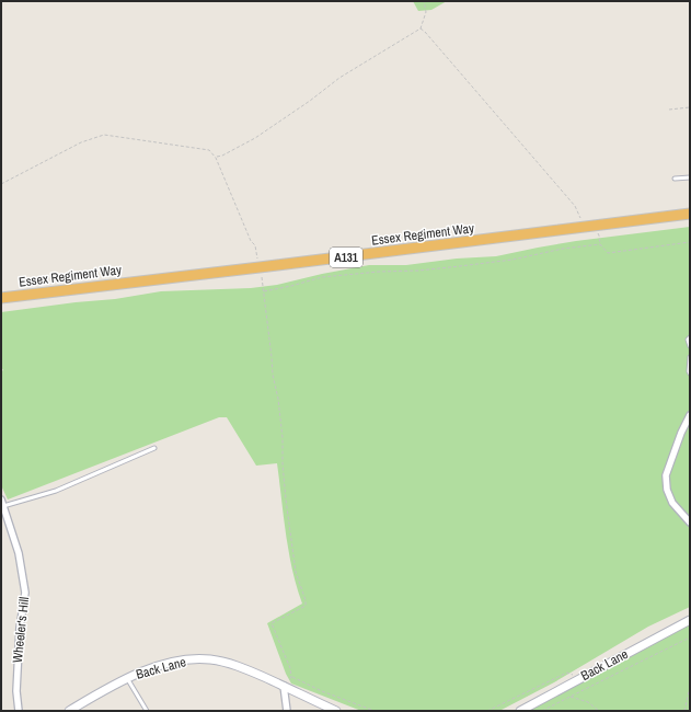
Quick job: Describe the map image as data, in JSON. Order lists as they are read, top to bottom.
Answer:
{
  "streets": {
    "highway": ["Essex Regiment Way", "A131"],
    "street": ["Wheeler's Hill", "Back Lane"]
  }
}
